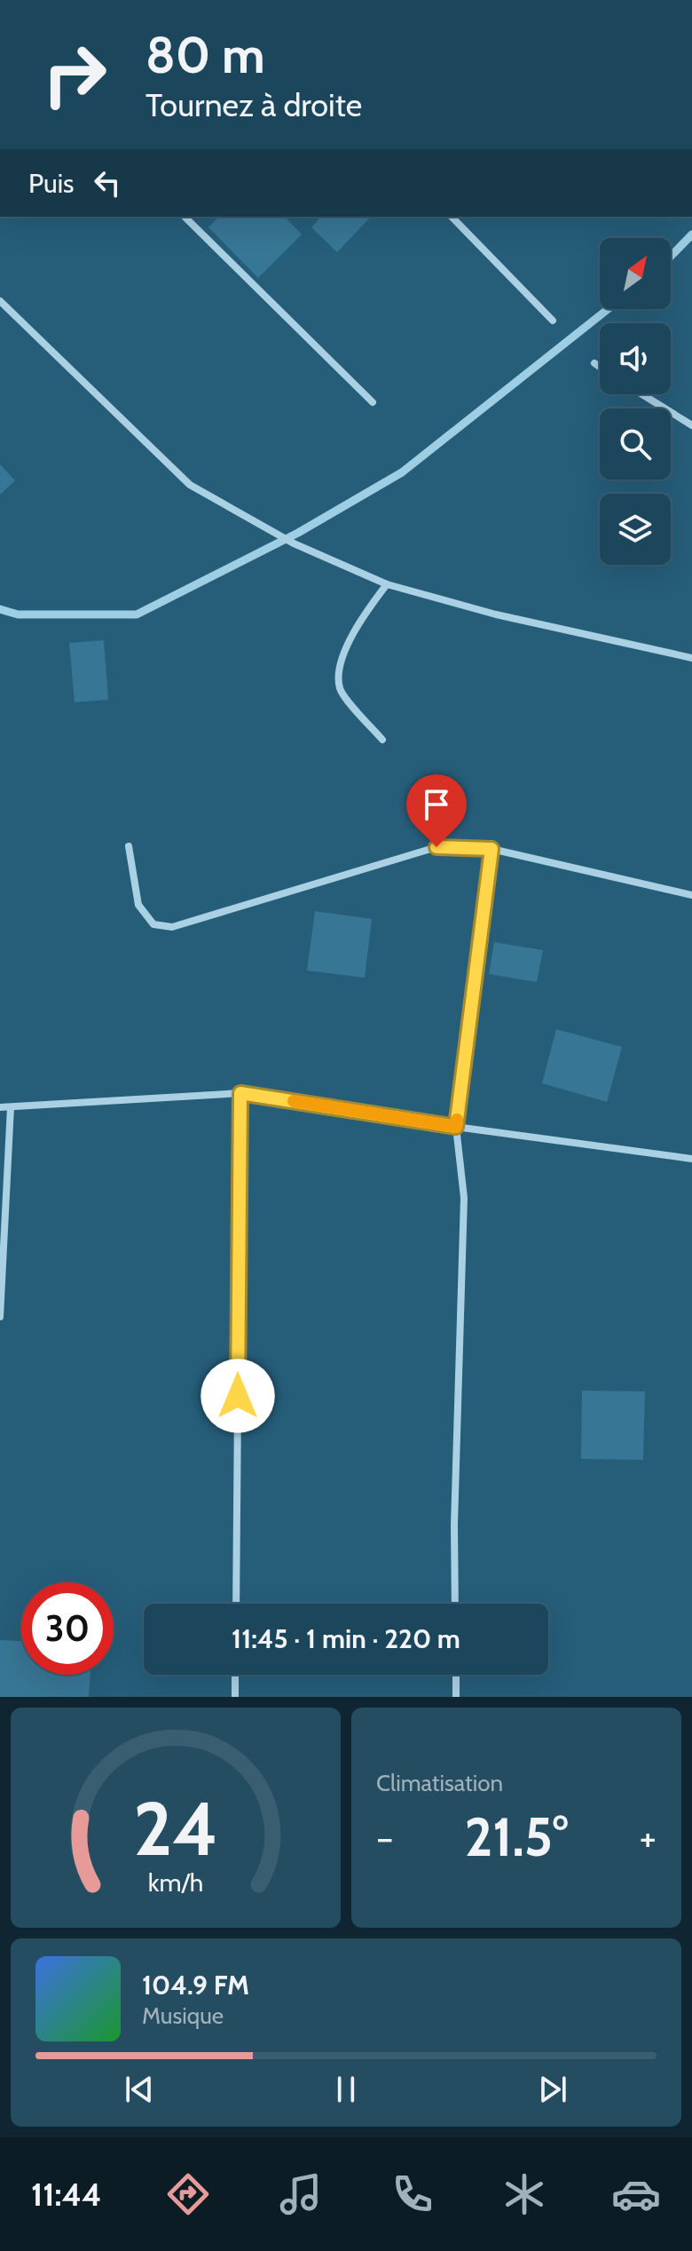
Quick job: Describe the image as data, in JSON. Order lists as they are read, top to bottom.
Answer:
{
  "north": "top right",
  "page": {
    "turn": ["80 m", "Tournez à droite"],
    "then": "Puis",
    "limit": "30",
    "trip": "11:45 · 1 min · 220 m",
    "tile": "Climatisation",
    "heat": ["−", "21.5°", "+"],
    "song": ["104.9 FM", "Musique"],
    "tabs": "11:44",
    "gauge": ["24", "km/h"]
  }
}
